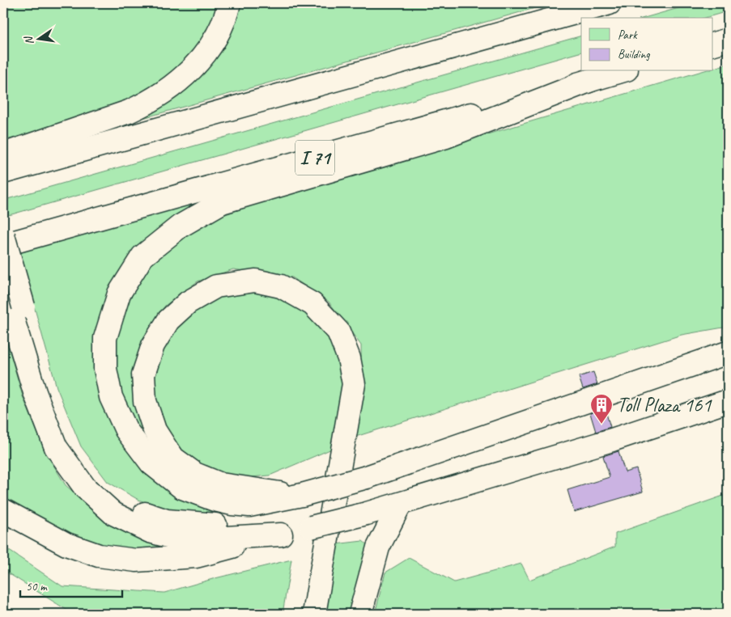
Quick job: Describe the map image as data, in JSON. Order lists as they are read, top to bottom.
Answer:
{
  "streets": {
    "highway": ["I 71"]
  },
  "places": {
    "building": ["Toll Plaza 161"]
  },
  "legend": ["Park", "Building"],
  "scale_bar": "50 m",
  "north": "left"
}
